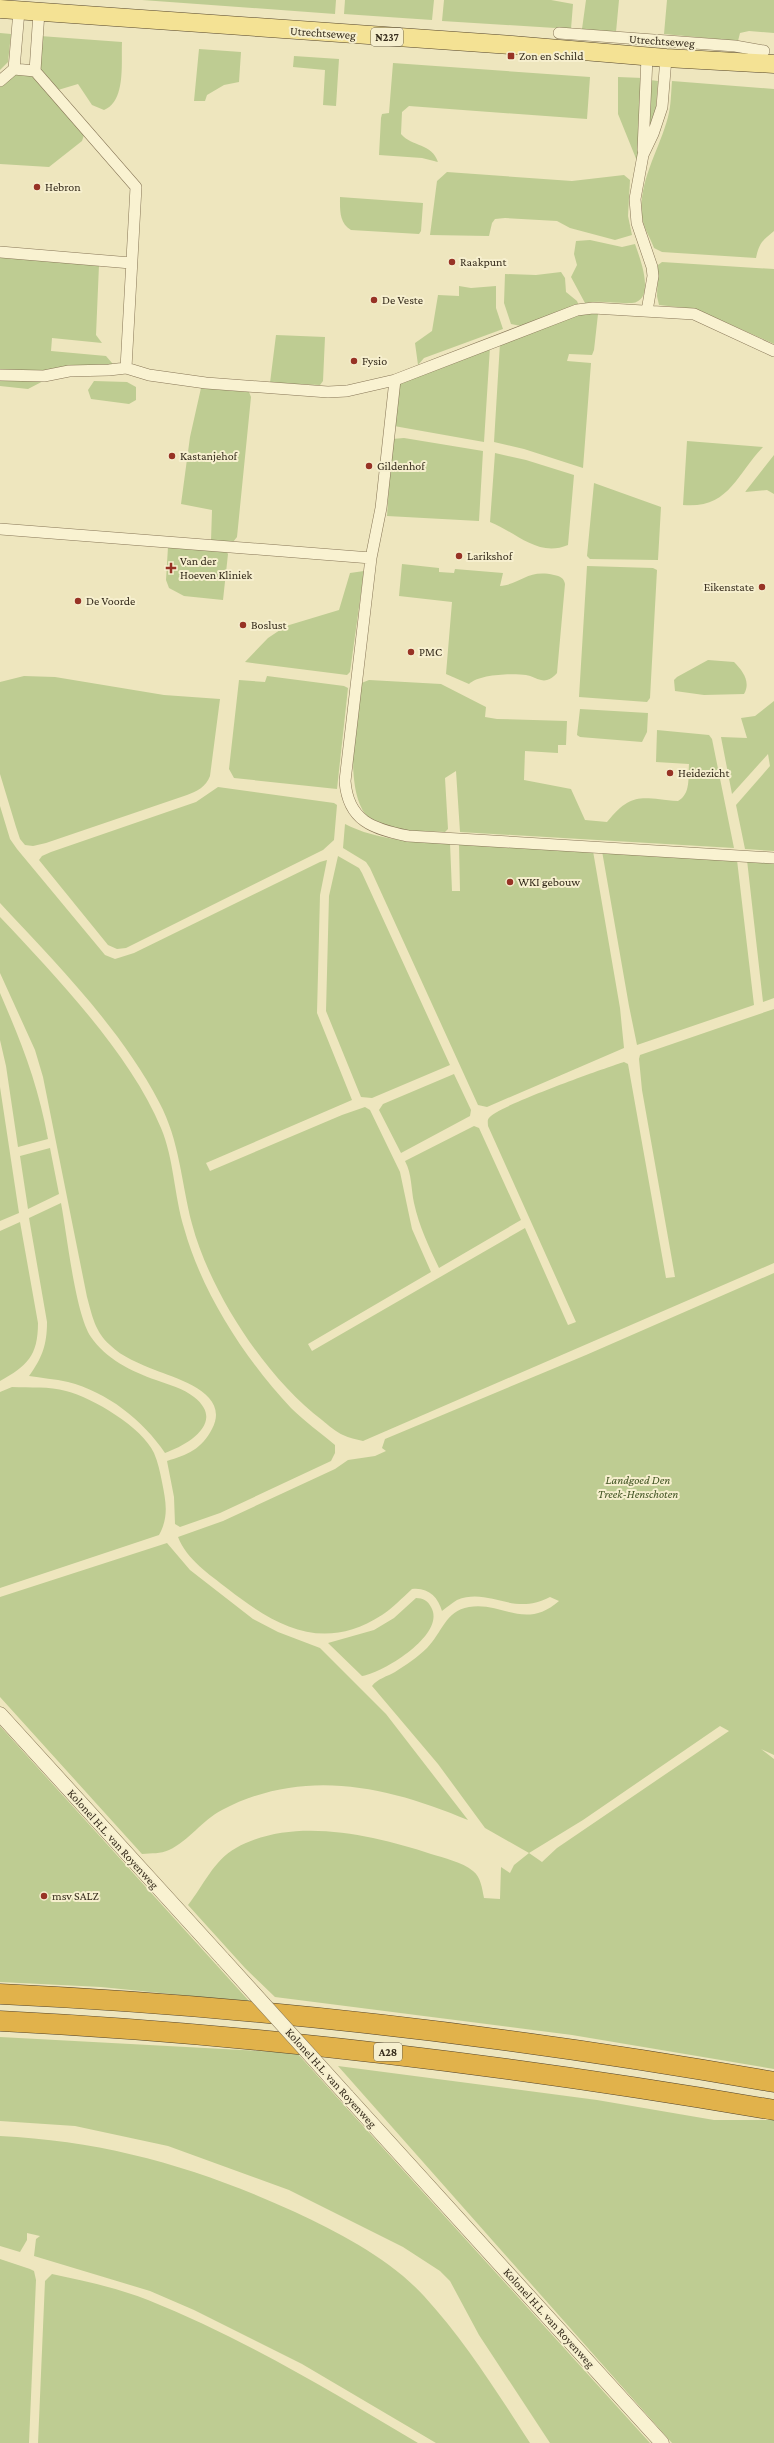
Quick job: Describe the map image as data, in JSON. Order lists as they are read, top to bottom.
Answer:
{
  "streets": {
    "highway": ["A28"],
    "main road": ["Utrechtseweg", "N237"],
    "street": ["Kolonel H.L. van Royenweg"]
  },
  "parks": ["Landgoed Den Treek-Henschoten"],
  "places": {
    "transit": ["Zon en Schild"],
    "other": [
      "Hebron",
      "Raakpunt",
      "De Veste",
      "Fysio",
      "Kastanjehof",
      "Gildenhof",
      "Larikshof",
      "Eikenstate",
      "De Voorde",
      "Boslust",
      "PMC",
      "Heidezicht",
      "WKI gebouw",
      "msv SALZ"
    ],
    "health": ["Van der Hoeven Kliniek"]
  }
}
